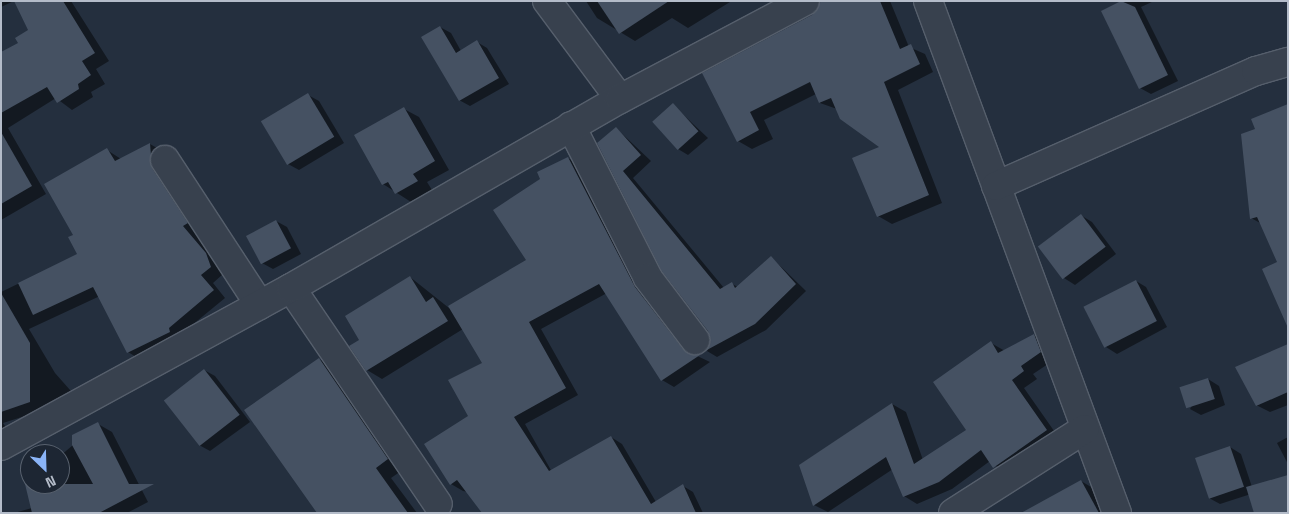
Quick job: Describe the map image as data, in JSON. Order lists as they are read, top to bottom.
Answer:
{
  "north": "bottom right"
}
